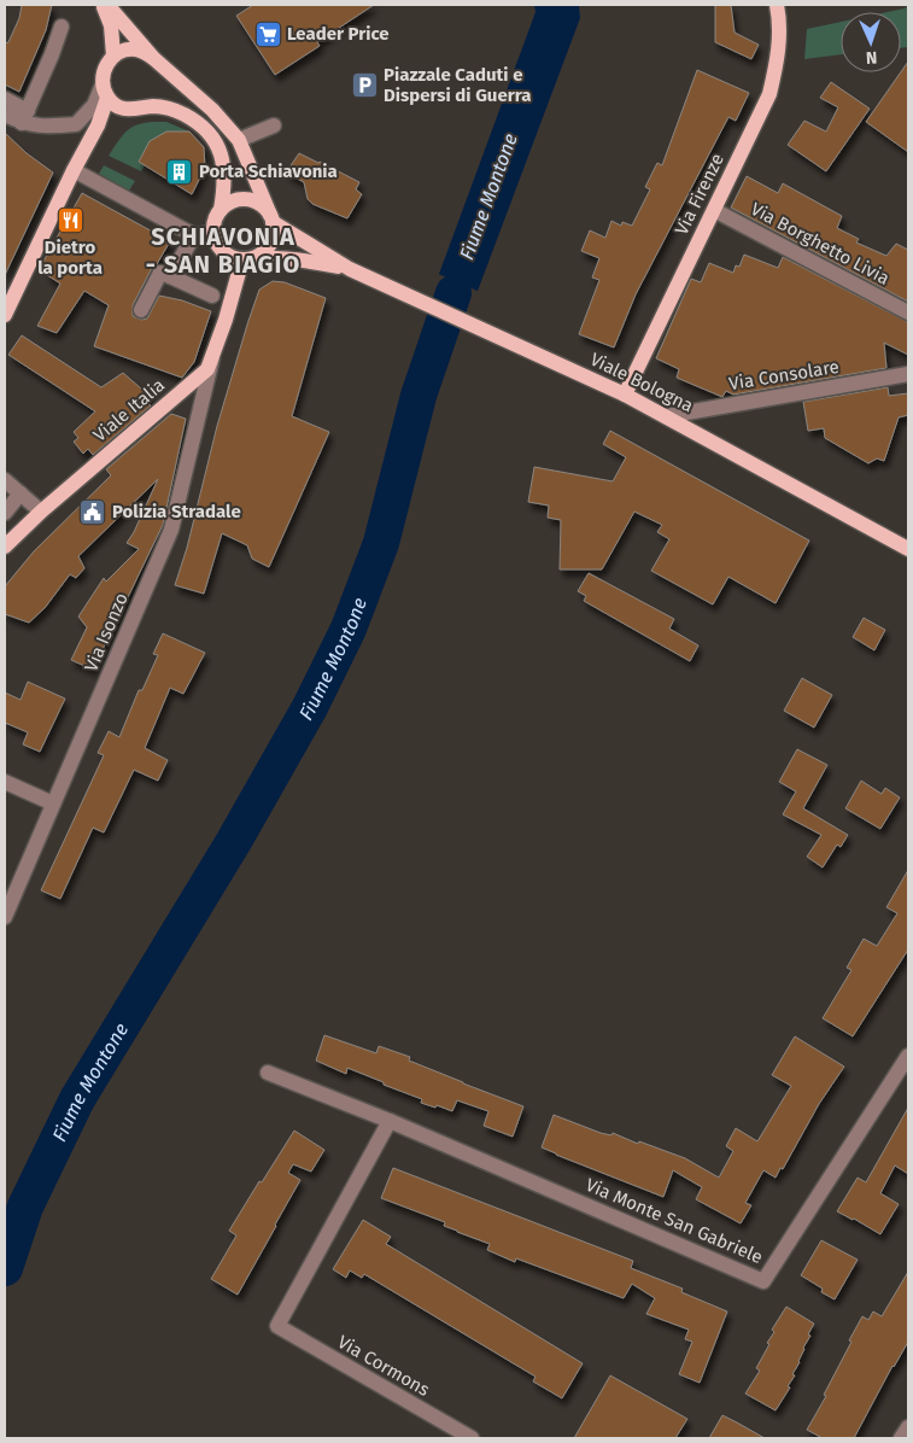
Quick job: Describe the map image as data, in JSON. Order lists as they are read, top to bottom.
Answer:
{
  "streets": {
    "main road": ["Via Firenze", "Viale Bologna", "Viale Italia"],
    "street": [
      "Via Borghetto Livia",
      "Via Consolare",
      "Via Isonzo",
      "Via Monte San Gabriele",
      "Via Cormons"
    ]
  },
  "crossings": [
    ["Via Firenze", "Via Borghetto Livia"],
    ["Via Firenze", "Viale Bologna"],
    ["Via Consolare", "Viale Bologna"],
    ["Viale Bologna", "Viale Italia"],
    ["Viale Italia", "Via Isonzo"],
    ["Via Monte San Gabriele", "Via Cormons"]
  ],
  "districts": ["SCHIAVONIA - SAN BIAGIO"],
  "water": ["Fiume Montone"],
  "places": {
    "supermarket": ["Leader Price"],
    "parking": ["Piazzale Caduti e Dispersi di Guerra"],
    "building": ["Porta Schiavonia"],
    "restaurant": ["Dietro la porta"],
    "public building": ["Polizia Stradale"]
  },
  "north": "bottom"
}
